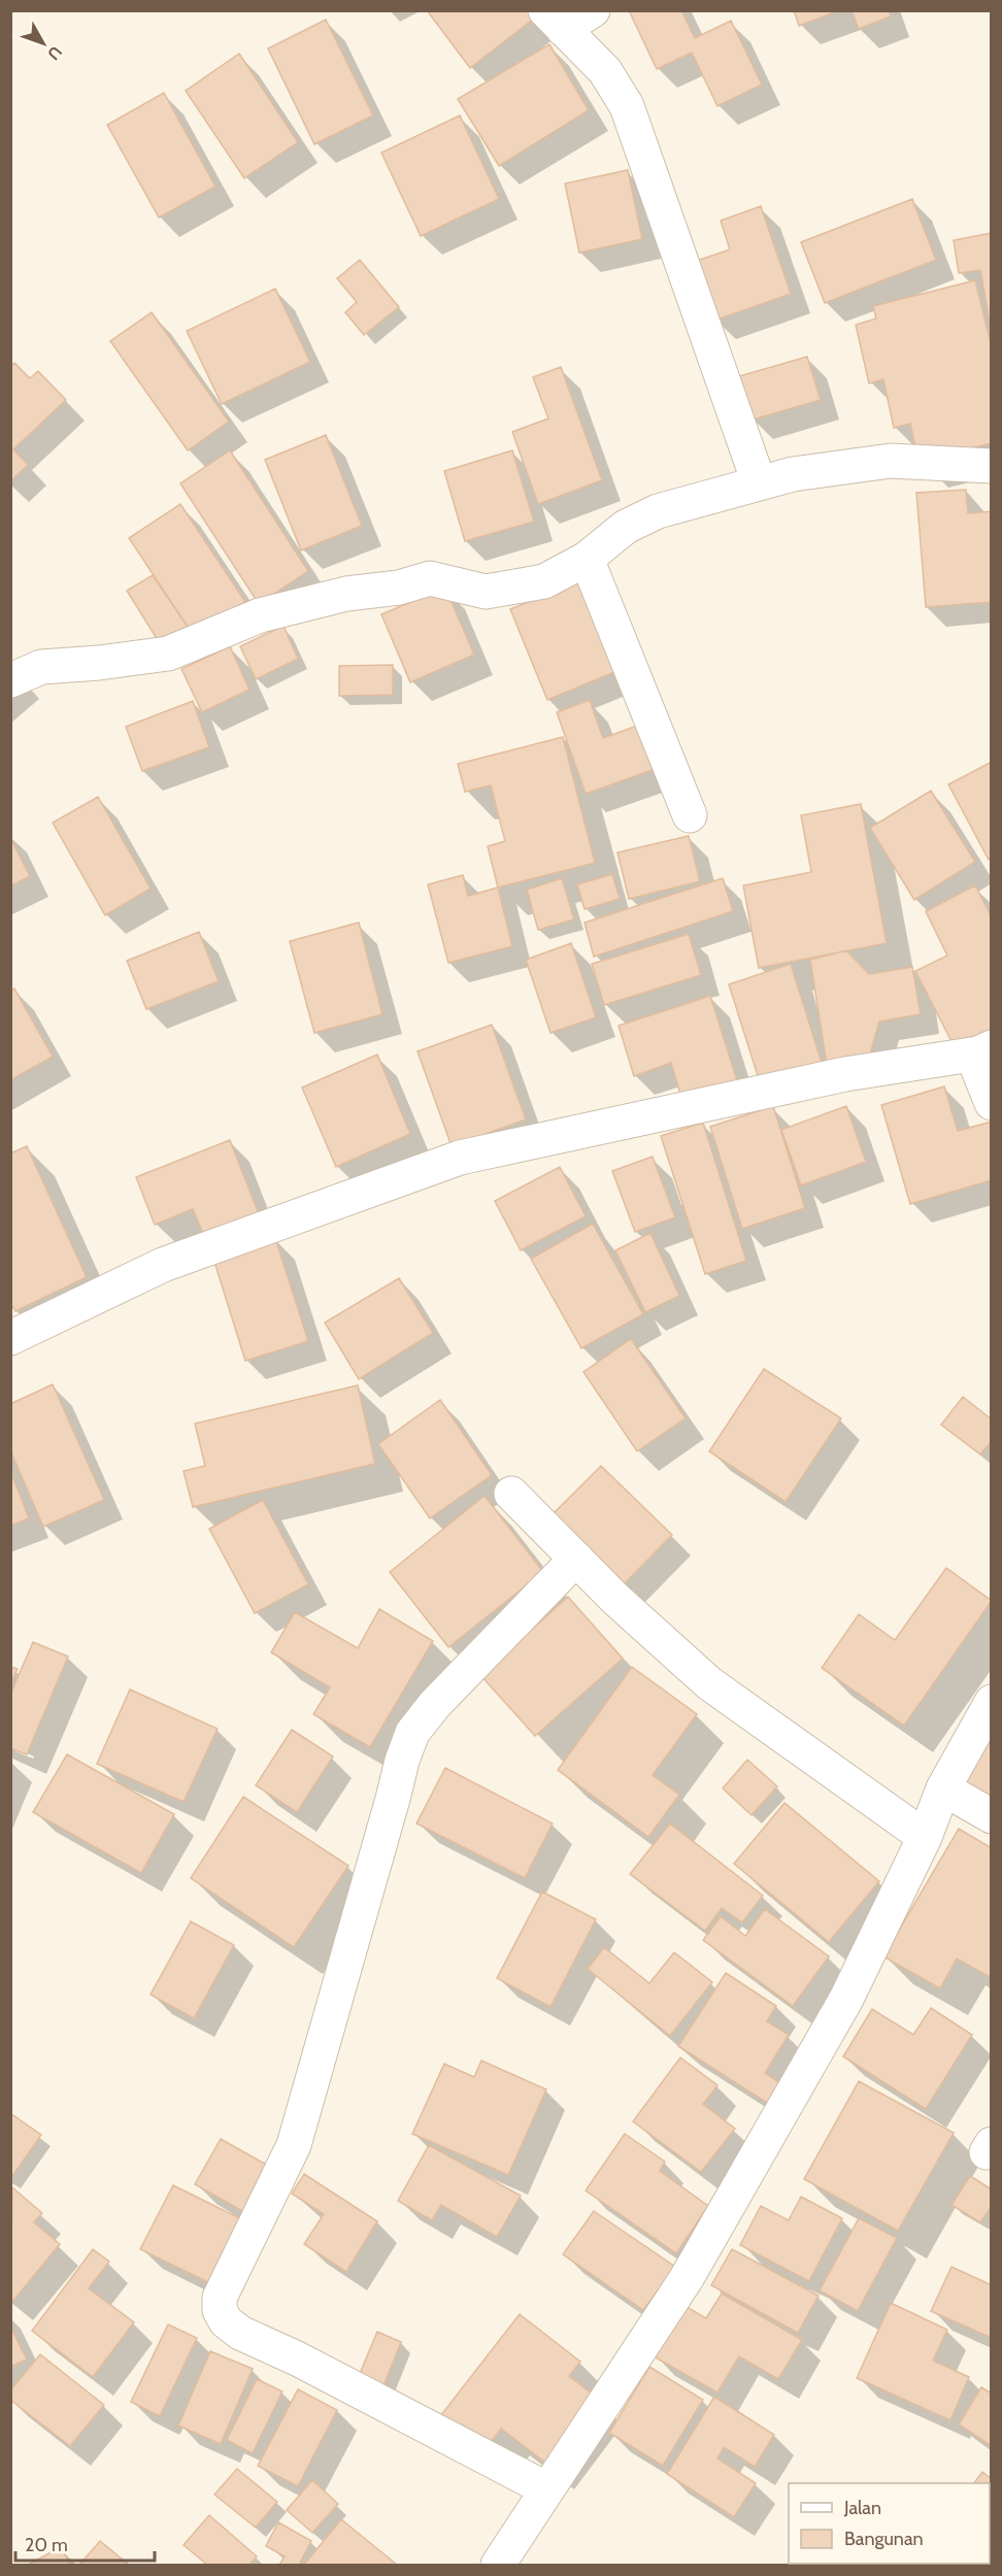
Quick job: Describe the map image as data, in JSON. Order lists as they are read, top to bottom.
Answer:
{
  "legend": ["Jalan", "Bangunan"],
  "scale_bar": "20 m",
  "north": "bottom right"
}
